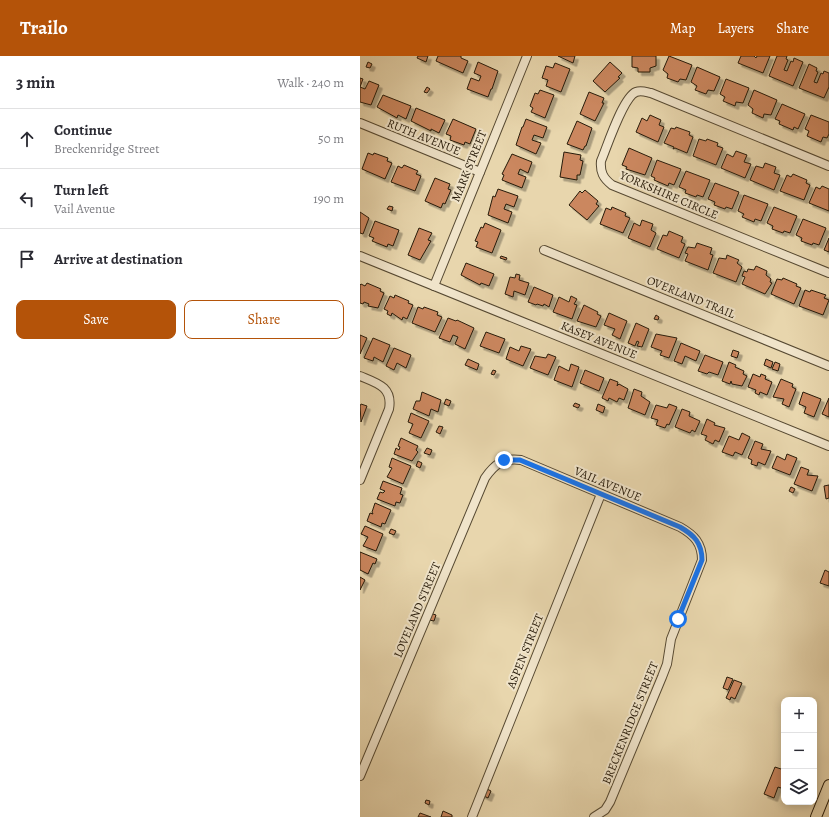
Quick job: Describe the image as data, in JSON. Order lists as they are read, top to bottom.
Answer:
{
  "streets": {
    "street": [
      "RUTH AVENUE",
      "MARK STREET",
      "YORKSHIRE CIRCLE",
      "OVERLAND TRAIL",
      "KASEY AVENUE",
      "VAIL AVENUE",
      "LOVELAND STREET",
      "ASPEN STREET",
      "BRECKENRIDGE STREET"
    ]
  },
  "crossings": [
    ["RUTH AVENUE", "MARK STREET"],
    ["MARK STREET", "KASEY AVENUE"],
    ["VAIL AVENUE", "LOVELAND STREET"],
    ["VAIL AVENUE", "ASPEN STREET"],
    ["VAIL AVENUE", "BRECKENRIDGE STREET"]
  ],
  "page": {
    "header": "Trailo",
    "nav": ["Map", "Layers", "Share"],
    "heading": ["3 min", "Walk · 240 m"],
    "list": [
      ["Continue", "Breckenridge Street", "50 m"],
      ["Turn left", "Vail Avenue", "190 m"],
      "Arrive at destination"
    ],
    "buttons": ["Save", "Share"],
    "map_buttons": ["+", "−"]
  }
}
